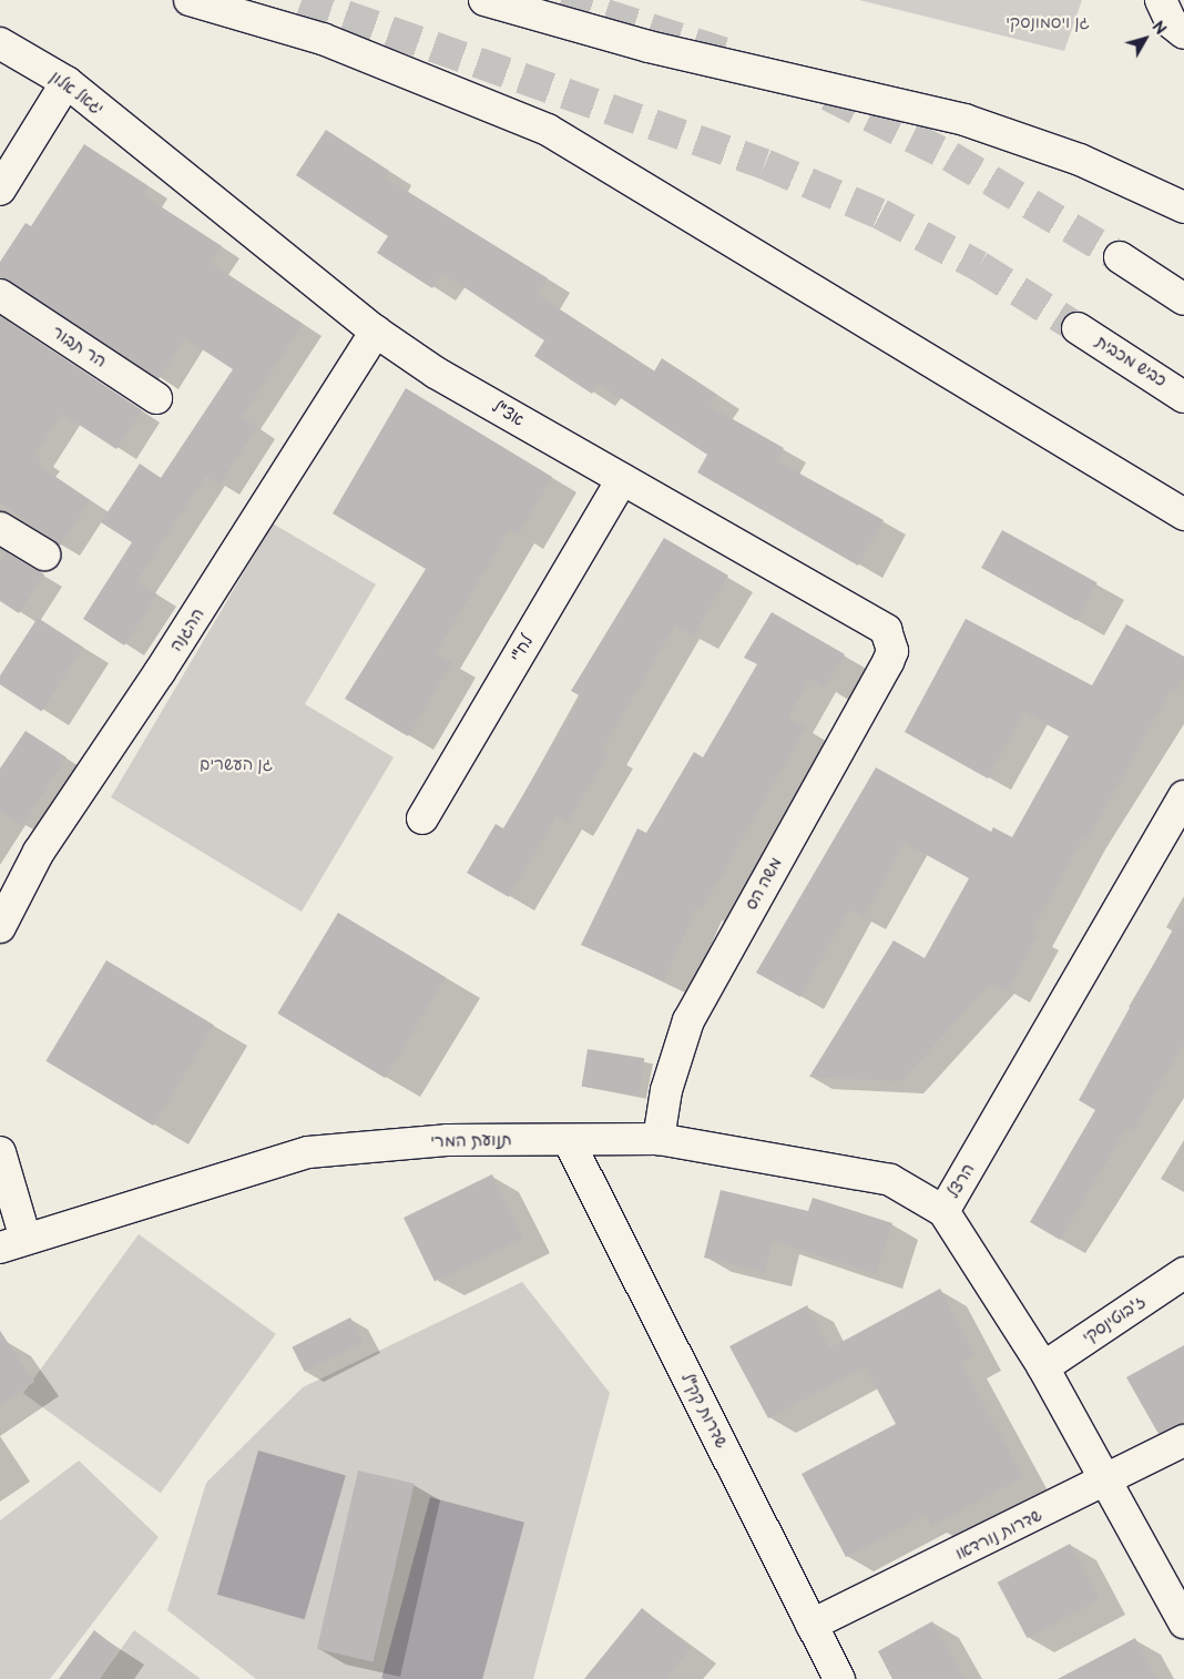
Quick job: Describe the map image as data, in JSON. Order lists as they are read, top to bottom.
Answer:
{
  "streets": {
    "main road": [
      "יגאל אלון",
      "הר תבור",
      "כביש מכבית",
      "אצ\"ל",
      "ההגנה",
      "לח\"י",
      "משה הס",
      "תנועת המרי",
      "הרצל",
      "ז'בוטינסקי",
      "שדרות קק\"ל",
      "שדרות נורדאו"
    ]
  },
  "crossings": [
    ["יגאל אלון", "אצ\"ל"],
    ["אצ\"ל", "ההגנה"],
    ["אצ\"ל", "לח\"י"],
    ["אצ\"ל", "משה הס"],
    ["משה הס", "תנועת המרי"],
    ["תנועת המרי", "הרצל"],
    ["תנועת המרי", "שדרות קק\"ל"],
    ["הרצל", "ז'בוטינסקי"],
    ["הרצל", "שדרות נורדאו"],
    ["שדרות קק\"ל", "שדרות נורדאו"]
  ],
  "parks": ["גן ויסמונסקי", "גן העשרים"],
  "north": "top right"
}
